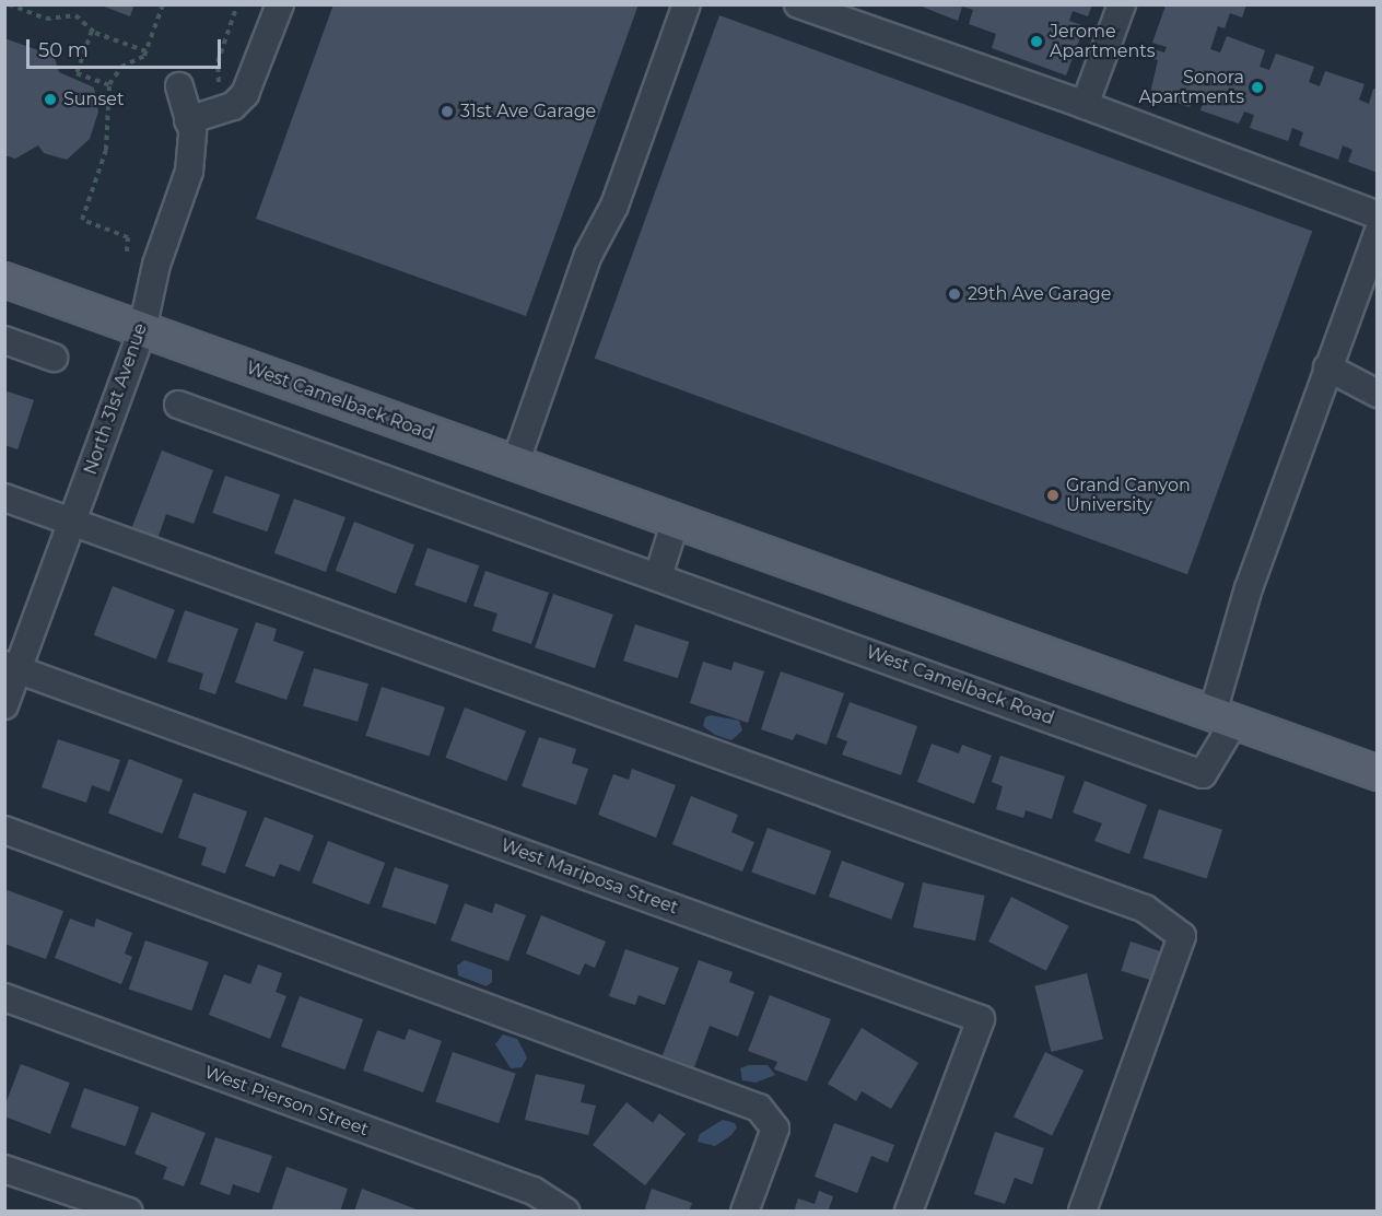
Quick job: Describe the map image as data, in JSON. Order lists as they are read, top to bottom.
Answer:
{
  "streets": {
    "main road": ["West Camelback Road"],
    "street": ["North 31st Avenue", "West Mariposa Street", "West Pierson Street"]
  },
  "crossings": [
    ["North 31st Avenue", "West Camelback Road"],
    ["North 31st Avenue", "West Mariposa Street"]
  ],
  "places": [
    "Jerome Apartments",
    "Sonora Apartments",
    "Sunset",
    "31st Ave Garage",
    "29th Ave Garage",
    "Grand Canyon University"
  ],
  "scale_bar": "50 m"
}
